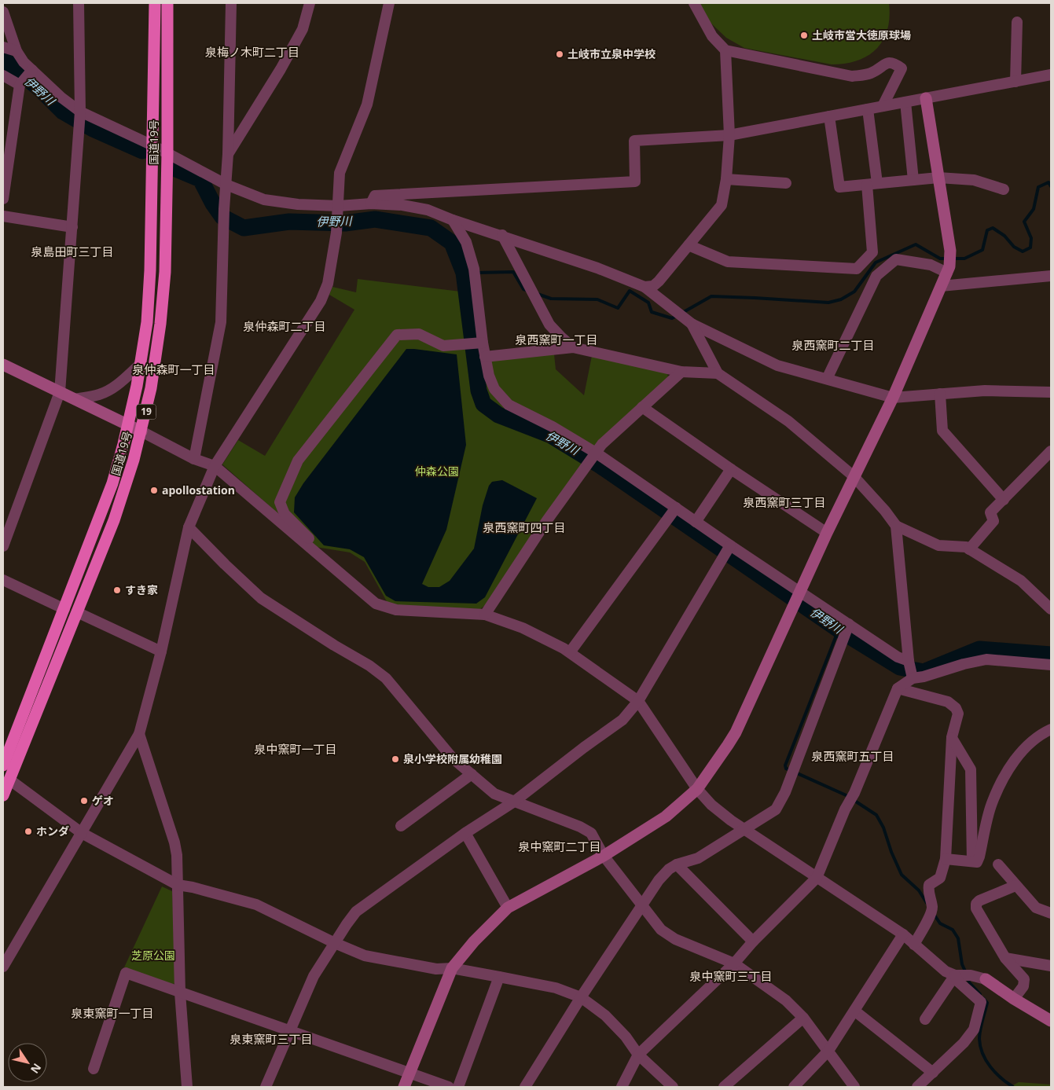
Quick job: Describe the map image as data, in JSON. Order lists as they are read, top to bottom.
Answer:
{
  "streets": {
    "highway": ["国道19号", "19"]
  },
  "districts": [
    "泉梅ノ木町二丁目",
    "泉島田町三丁目",
    "泉仲森町二丁目",
    "泉西窯町一丁目",
    "泉西窯町二丁目",
    "泉仲森町一丁目",
    "泉西窯町三丁目",
    "泉西窯町四丁目",
    "泉中窯町一丁目",
    "泉西窯町五丁目",
    "泉中窯町二丁目",
    "泉中窯町三丁目",
    "泉東窯町一丁目",
    "泉東窯町三丁目"
  ],
  "water": ["伊野川"],
  "parks": ["仲森公園", "芝原公園"],
  "places": [
    "土岐市営大徳原球場",
    "土岐市立泉中学校",
    "apollostation",
    "すき家",
    "泉小学校附属幼稚園",
    "ゲオ",
    "ホンダ"
  ],
  "north": "bottom right"
}
